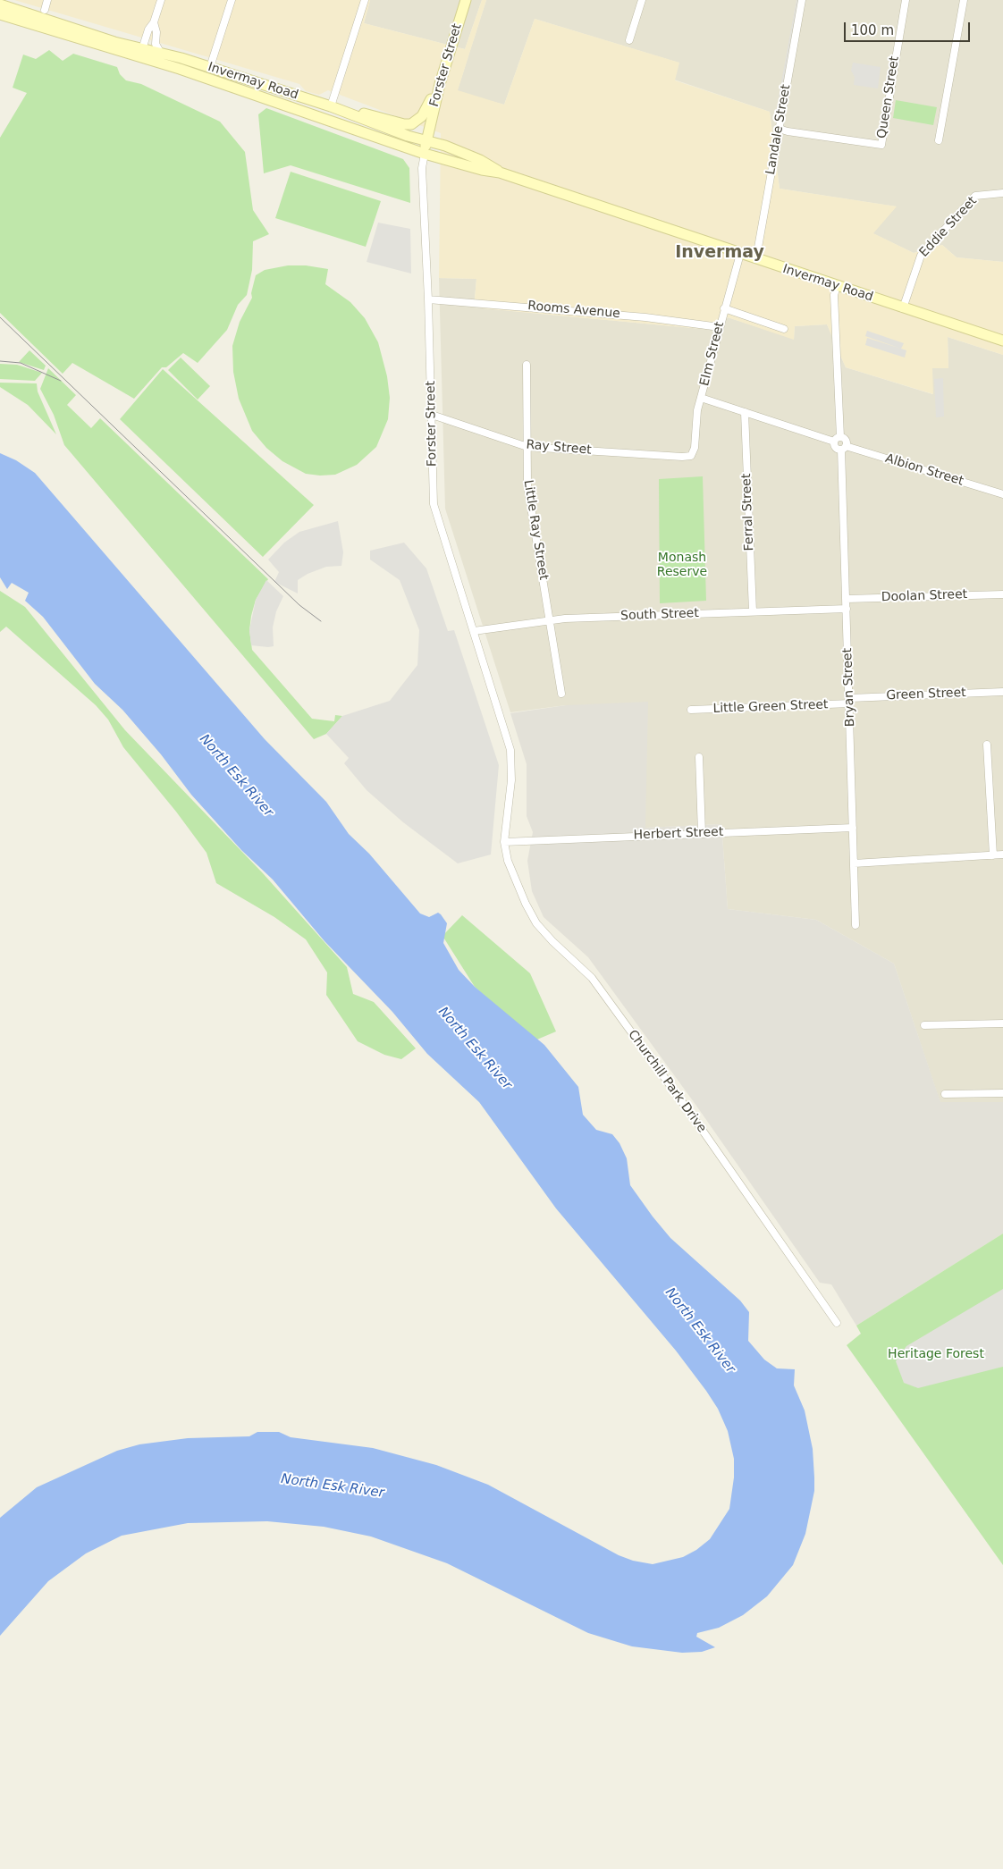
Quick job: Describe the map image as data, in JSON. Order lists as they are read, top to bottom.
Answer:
{
  "streets": {
    "main road": ["Forster Street", "Invermay Road"],
    "street": [
      "Queen Street",
      "Landale Street",
      "Eddie Street",
      "Rooms Avenue",
      "Elm Street",
      "Ray Street",
      "Albion Street",
      "Ferral Street",
      "Little Ray Street",
      "Doolan Street",
      "South Street",
      "Bryan Street",
      "Green Street",
      "Little Green Street",
      "Herbert Street",
      "Churchill Park Drive"
    ]
  },
  "crossings": [
    ["Forster Street", "Invermay Road"],
    ["Forster Street", "Rooms Avenue"],
    ["Forster Street", "Ray Street"],
    ["Forster Street", "South Street"],
    ["Forster Street", "Herbert Street"],
    ["Forster Street", "Churchill Park Drive"],
    ["Invermay Road", "Landale Street"],
    ["Invermay Road", "Eddie Street"],
    ["Invermay Road", "Elm Street"],
    ["Queen Street", "Landale Street"],
    ["Rooms Avenue", "Elm Street"],
    ["Elm Street", "Ray Street"],
    ["Ray Street", "Little Ray Street"],
    ["Albion Street", "Bryan Street"],
    ["Ferral Street", "South Street"],
    ["Little Ray Street", "South Street"],
    ["Doolan Street", "Bryan Street"],
    ["South Street", "Bryan Street"],
    ["Bryan Street", "Green Street"],
    ["Bryan Street", "Little Green Street"],
    ["Bryan Street", "Herbert Street"],
    ["Green Street", "Little Green Street"],
    ["Herbert Street", "Churchill Park Drive"]
  ],
  "districts": ["Invermay"],
  "water": ["North Esk River"],
  "parks": ["Monash Reserve", "Heritage Forest"],
  "scale_bar": "100 m"
}
